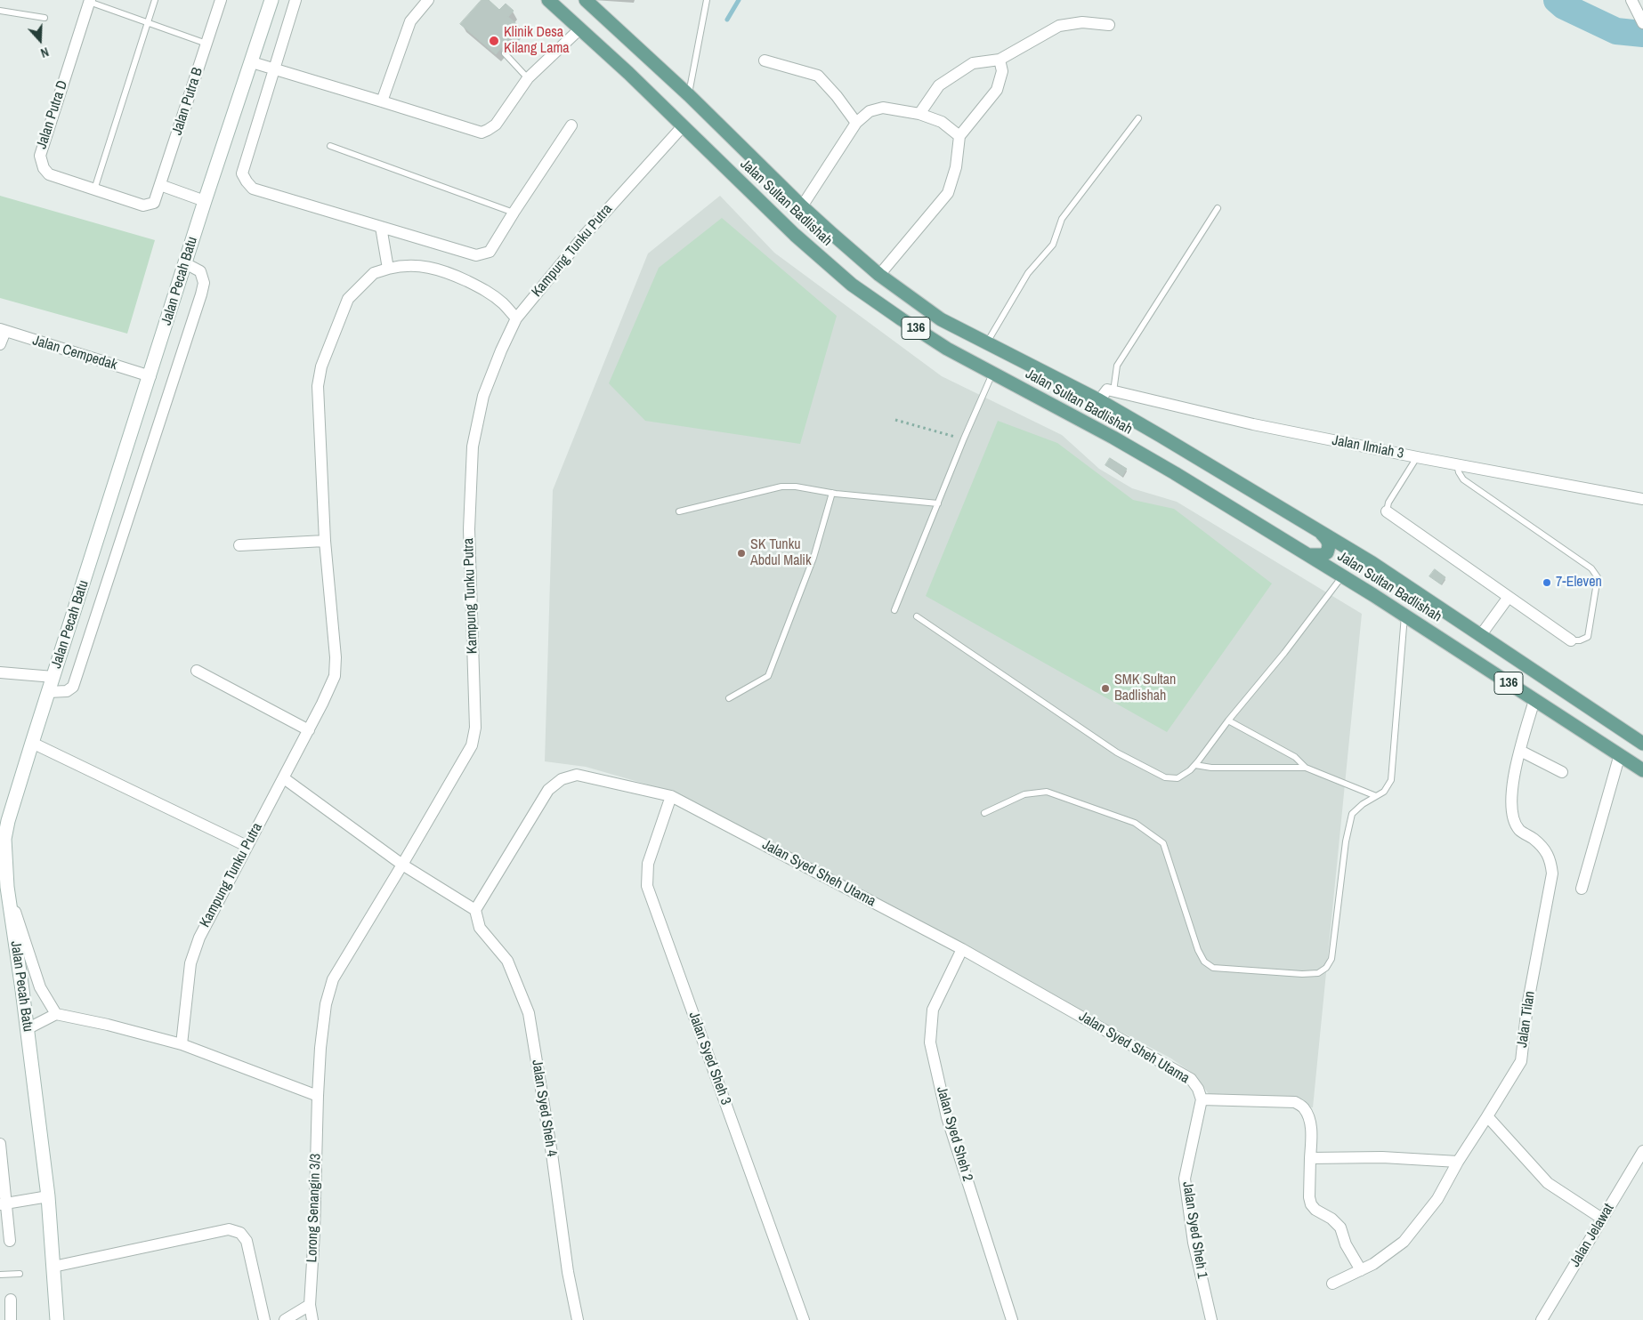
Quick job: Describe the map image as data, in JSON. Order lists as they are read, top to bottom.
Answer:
{
  "streets": {
    "main road": ["Jalan Sultan Badlishah", "136"],
    "street": [
      "Jalan Putra B",
      "Jalan Putra D",
      "Kampung Tunku Putra",
      "Jalan Pecah Batu",
      "Jalan Cempedak",
      "Jalan Ilmiah 3",
      "Jalan Syed Sheh Utama",
      "Jalan Tilan",
      "Jalan Syed Sheh 3",
      "Jalan Syed Sheh 4",
      "Jalan Syed Sheh 2",
      "Lorong Senangin 3/3",
      "Jalan Syed Sheh 1",
      "Jalan Jelawat"
    ]
  },
  "crossings": [
    ["Jalan Putra B", "Jalan Putra D"],
    ["Jalan Sultan Badlishah", "Kampung Tunku Putra"],
    ["Jalan Sultan Badlishah", "Jalan Tilan"],
    ["Kampung Tunku Putra", "Lorong Senangin 3/3"],
    ["Jalan Pecah Batu", "Jalan Cempedak"],
    ["Jalan Syed Sheh Utama", "Jalan Syed Sheh 3"],
    ["Jalan Syed Sheh Utama", "Jalan Syed Sheh 4"],
    ["Jalan Syed Sheh Utama", "Jalan Syed Sheh 2"],
    ["Jalan Syed Sheh Utama", "Jalan Syed Sheh 1"]
  ],
  "places": [
    "Klinik Desa Kilang Lama",
    "SK Tunku Abdul Malik",
    "7-Eleven",
    "SMK Sultan Badlishah"
  ],
  "north": "bottom"
}
